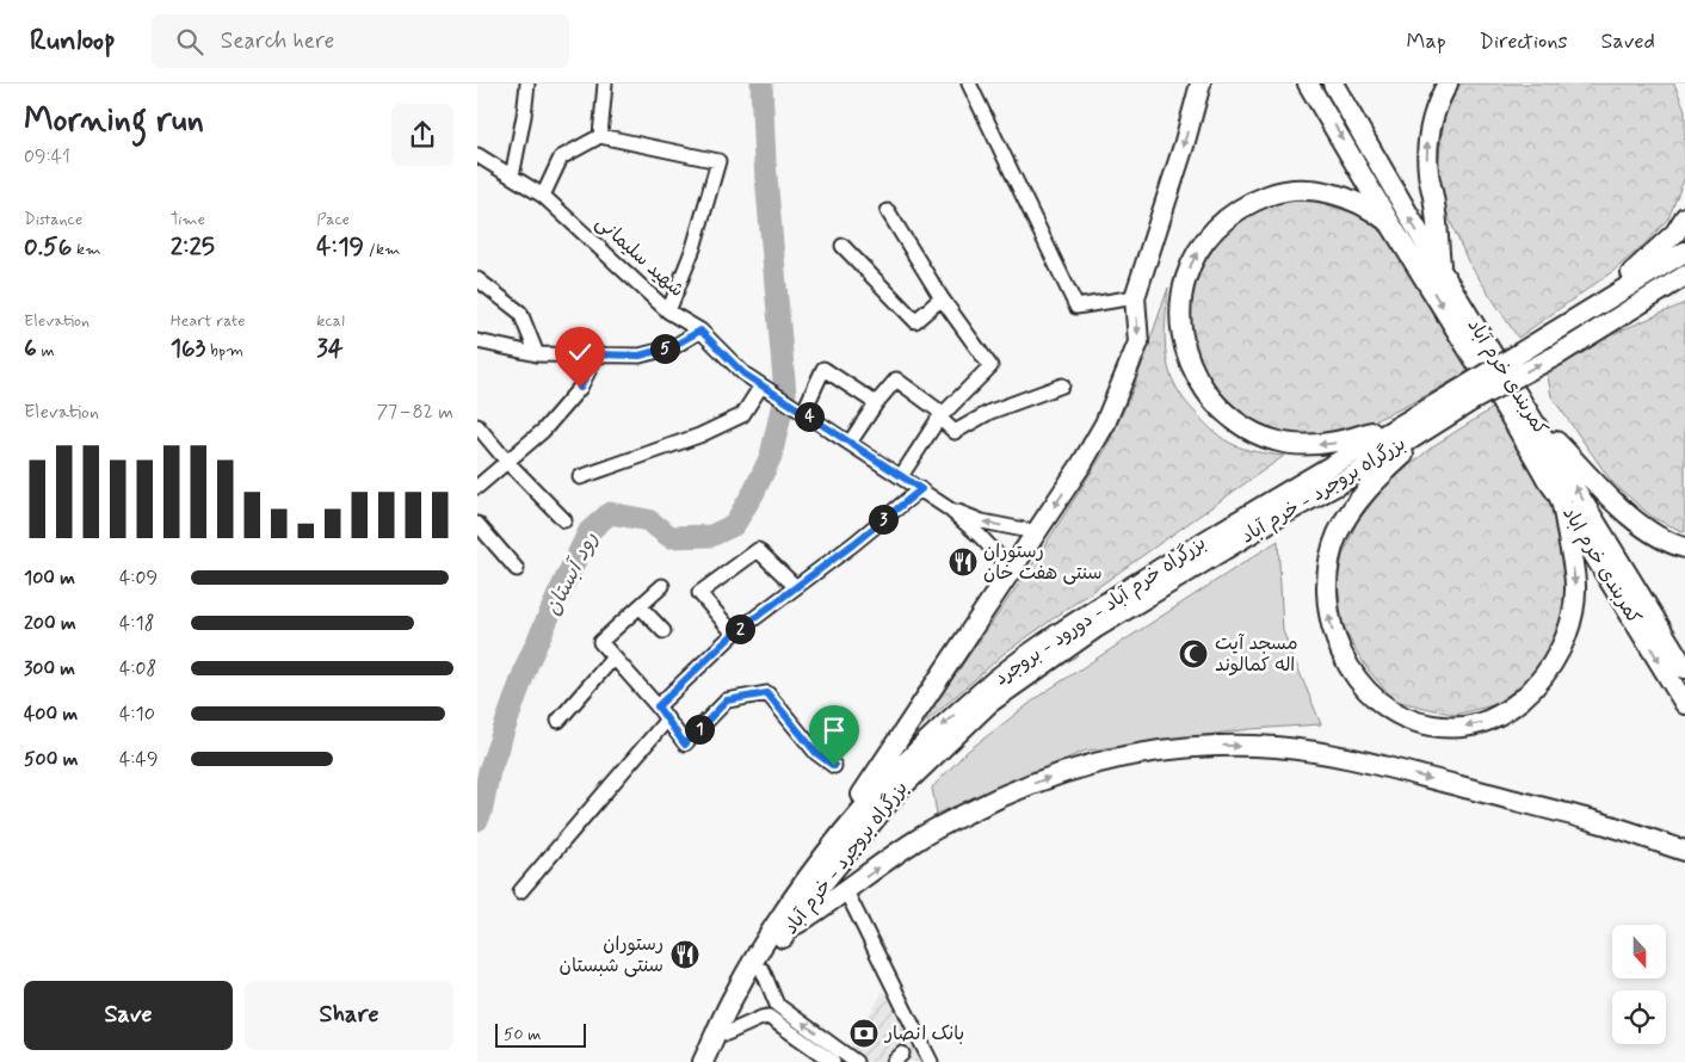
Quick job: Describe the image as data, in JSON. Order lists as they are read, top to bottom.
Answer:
{
  "streets": {
    "highway": [
      "کمربندی خرم آباد",
      "بزرگراه بروجرد - خرم آباد",
      "کمربندی خرم اباد",
      "بزرگراه خرم آباد - دورود - بروجرد"
    ],
    "street": ["شهید سلیمانی"]
  },
  "crossings": [
    ["کمربندی خرم آباد", "کمربندی خرم اباد"],
    ["بزرگراه بروجرد - خرم آباد", "بزرگراه خرم آباد - دورود - بروجرد"]
  ],
  "water": ["رود آبستان"],
  "places": {
    "restaurant": ["رستوران سنتی هفت خان", "رستوران سنتی شبستان"],
    "mosque": ["مسجد آیت اله کمالوند"],
    "bank": ["بانک انصار"]
  },
  "scale_bar": "50 m",
  "north": "bottom",
  "page": {
    "header": "Runloop",
    "search": "Search here",
    "nav": ["Map", "Directions", "Saved"],
    "heading": ["Morning run", "09:41"],
    "stats": [
      ["Distance", "0.56 km"],
      ["Time", "2:25"],
      ["Pace", "4:19 /km"],
      ["Elevation", "6 m"],
      ["Heart rate", "163 bpm"],
      ["kcal", "34"]
    ],
    "pins": [
      "5",
      "4",
      "3",
      "2",
      "1"
    ],
    "chart": ["Elevation", "77–82 m"],
    "list": [
      {
        "name": "100 m",
        "note": "4:09"
      },
      {
        "name": "200 m",
        "note": "4:18"
      },
      {
        "name": "300 m",
        "note": "4:08"
      },
      {
        "name": "400 m",
        "note": "4:10"
      },
      {
        "name": "500 m",
        "note": "4:49"
      }
    ],
    "buttons": ["Save", "Share"],
    "scale": "50 m"
  }
}
